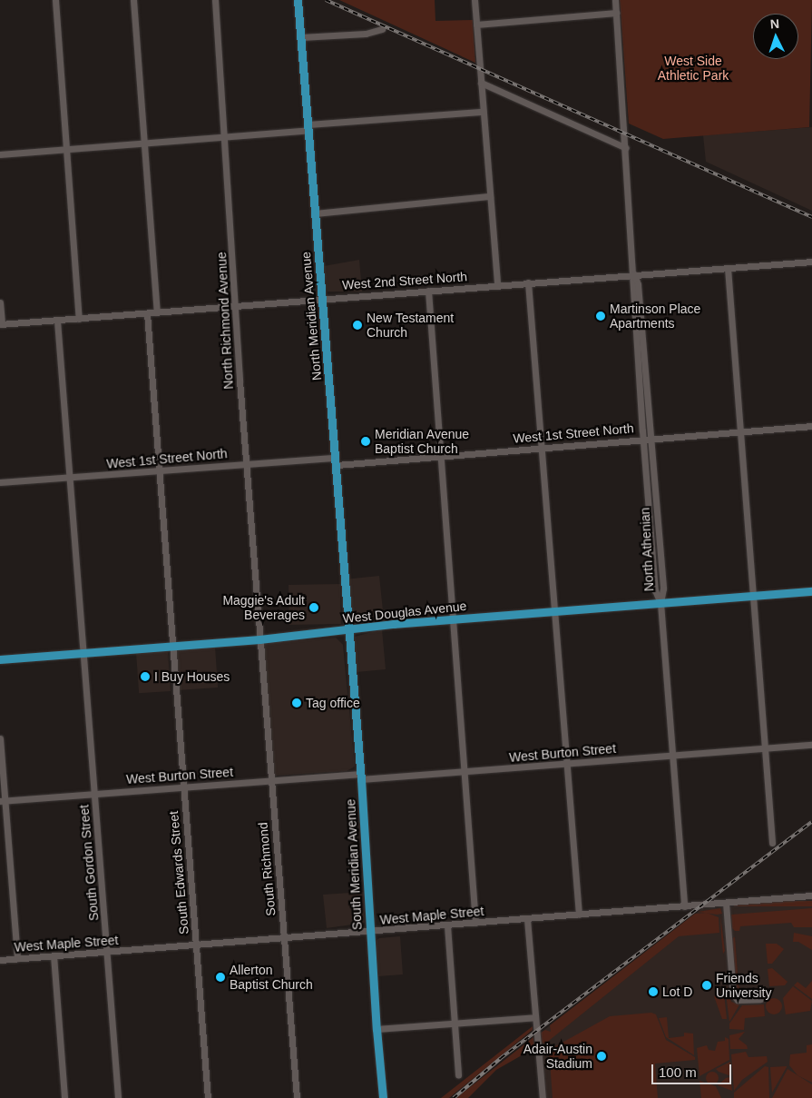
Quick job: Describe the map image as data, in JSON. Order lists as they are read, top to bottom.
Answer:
{
  "streets": {
    "main road": ["North Meridian Avenue", "West Douglas Avenue", "South Meridian Avenue"],
    "street": [
      "West 2nd Street North",
      "North Richmond Avenue",
      "West 1st Street North",
      "North Athenian",
      "West Burton Street",
      "South Gordon Street",
      "South Richmond",
      "South Edwards Street",
      "West Maple Street"
    ]
  },
  "crossings": [
    ["West 2nd Street North", "North Meridian Avenue"],
    ["West 2nd Street North", "North Richmond Avenue"],
    ["West 2nd Street North", "North Athenian"],
    ["West 2nd Street North", "South Gordon Street"],
    ["West 2nd Street North", "South Edwards Street"],
    ["North Meridian Avenue", "West 1st Street North"],
    ["North Meridian Avenue", "West Douglas Avenue"],
    ["North Meridian Avenue", "South Meridian Avenue"],
    ["North Richmond Avenue", "West 1st Street North"],
    ["North Richmond Avenue", "West Douglas Avenue"],
    ["North Richmond Avenue", "South Richmond"],
    ["West 1st Street North", "North Athenian"],
    ["West 1st Street North", "South Gordon Street"],
    ["West 1st Street North", "South Edwards Street"],
    ["North Athenian", "West Douglas Avenue"],
    ["West Douglas Avenue", "South Gordon Street"],
    ["West Douglas Avenue", "South Meridian Avenue"],
    ["West Douglas Avenue", "South Richmond"],
    ["West Douglas Avenue", "South Edwards Street"],
    ["West Burton Street", "South Gordon Street"],
    ["West Burton Street", "South Meridian Avenue"],
    ["West Burton Street", "South Richmond"],
    ["West Burton Street", "South Edwards Street"],
    ["South Gordon Street", "West Maple Street"],
    ["South Meridian Avenue", "West Maple Street"],
    ["South Richmond", "West Maple Street"],
    ["South Edwards Street", "West Maple Street"]
  ],
  "parks": ["West Side Athletic Park"],
  "places": [
    "Martinson Place Apartments",
    "New Testament Church",
    "Meridian Avenue Baptist Church",
    "Maggie's Adult Beverages",
    "I Buy Houses",
    "Tag office",
    "Allerton Baptist Church",
    "Friends University",
    "Lot D",
    "Adair-Austin Stadium"
  ],
  "scale_bar": "100 m",
  "north": "top"
}
